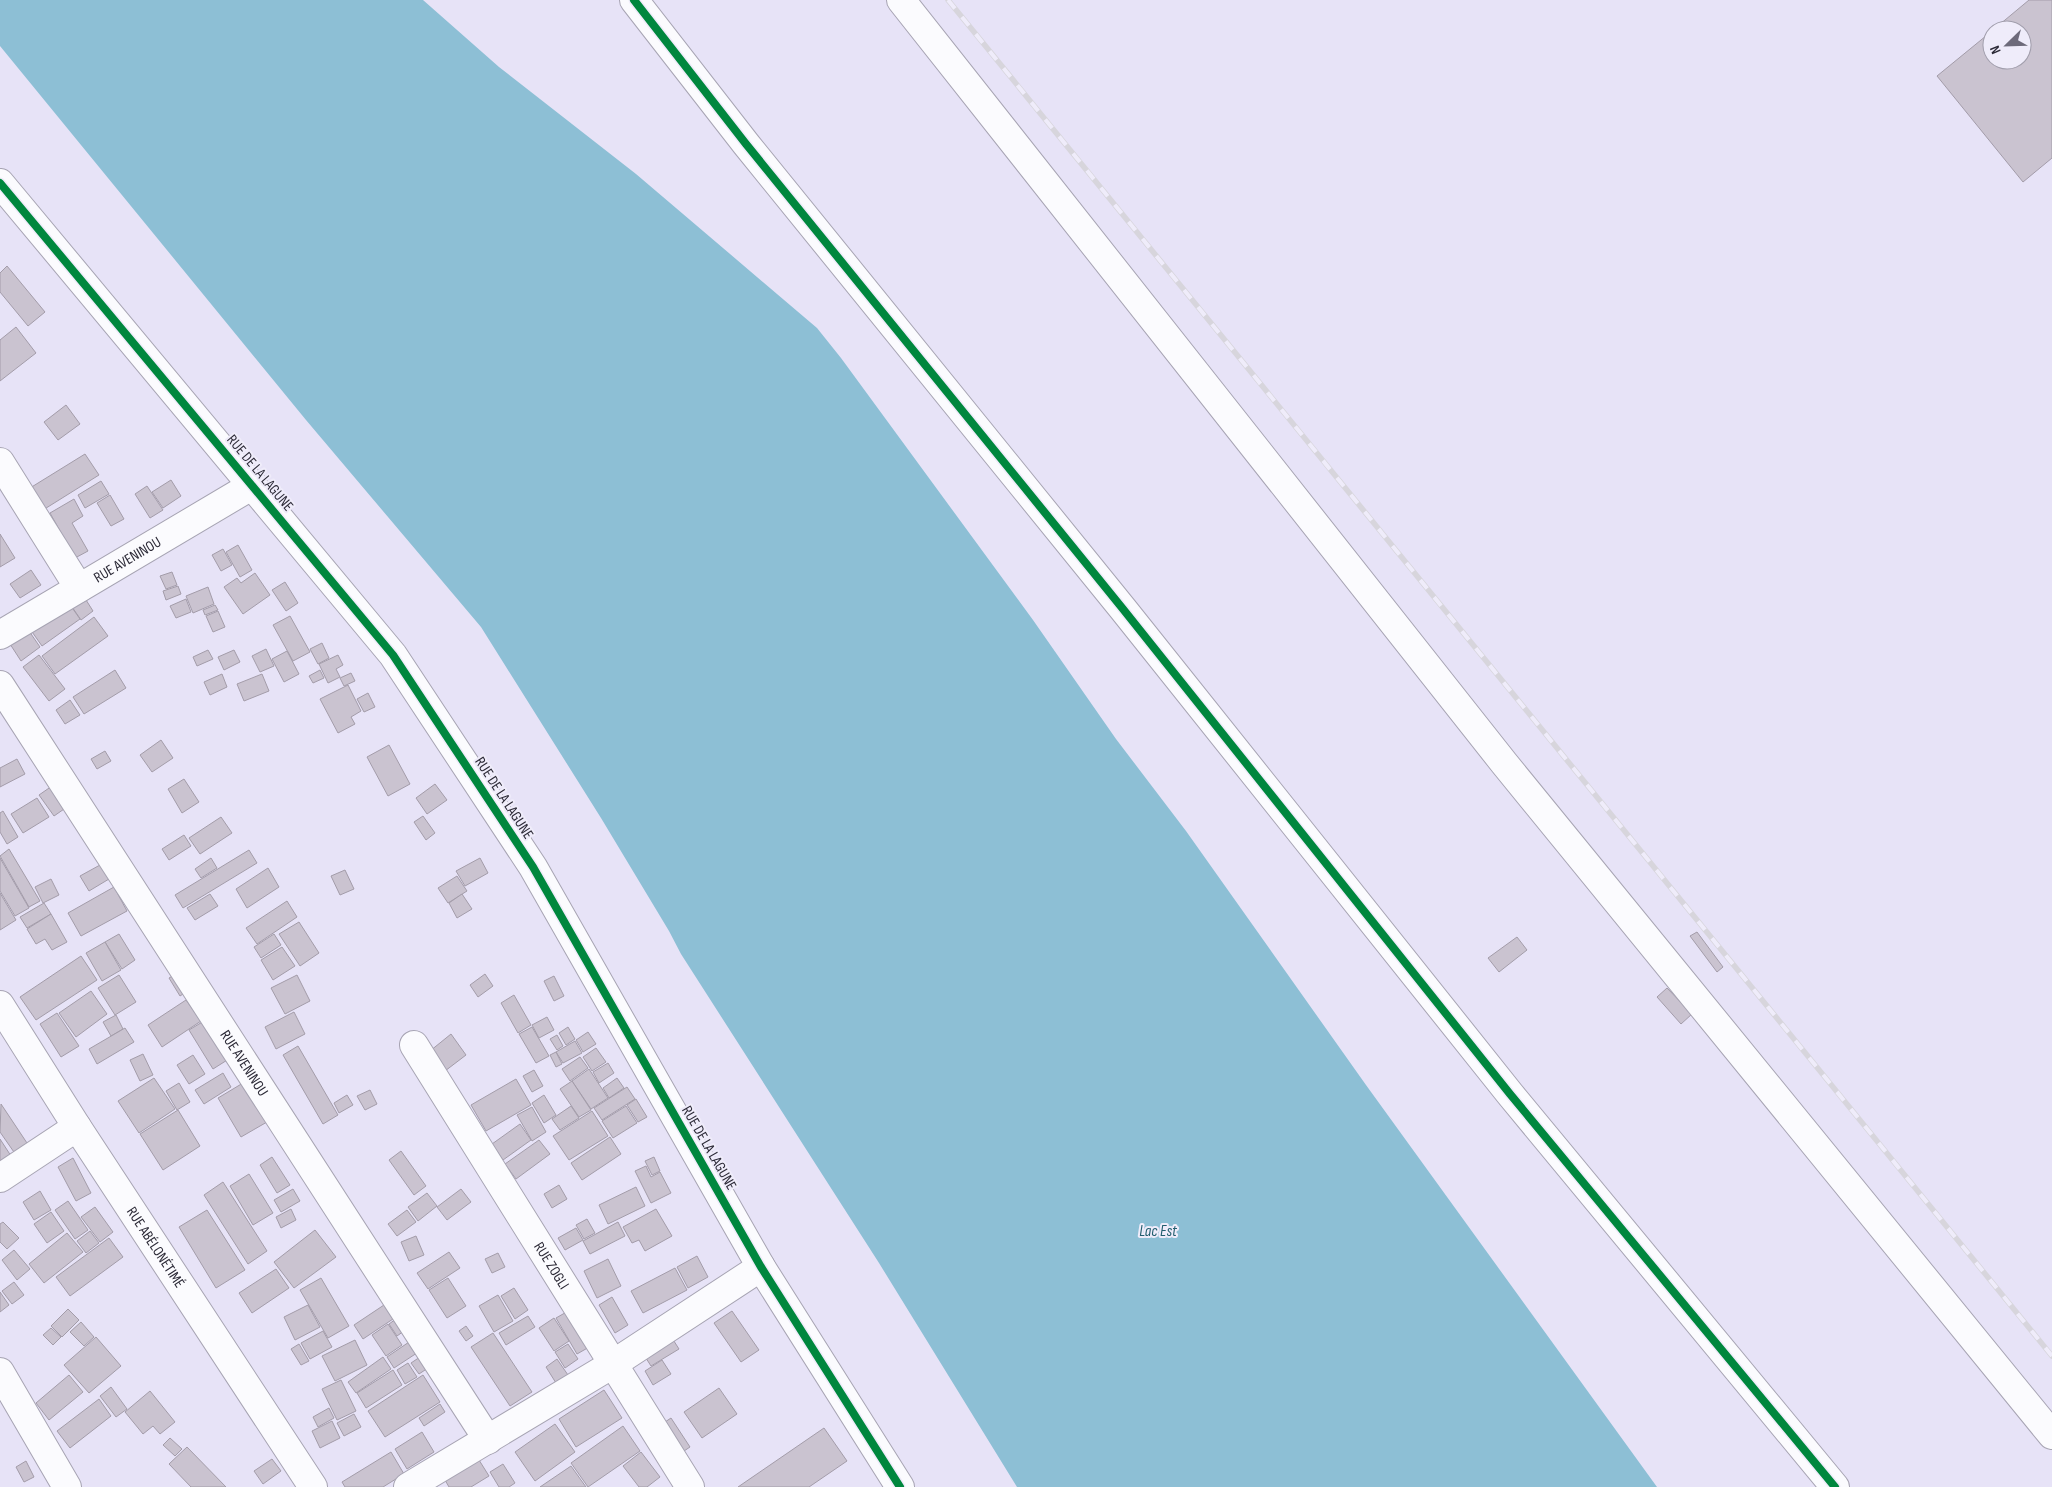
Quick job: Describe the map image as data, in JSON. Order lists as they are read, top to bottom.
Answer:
{
  "streets": {
    "street": [
      "RUE DE LA LAGUNE",
      "RUE AVENINOU",
      "RUE ABÉLONÉTIMÉ",
      "RUE ZOGLI"
    ]
  },
  "crossings": [
    ["RUE DE LA LAGUNE", "RUE AVENINOU"]
  ],
  "water": ["Lac Est"],
  "north": "bottom left"
}
